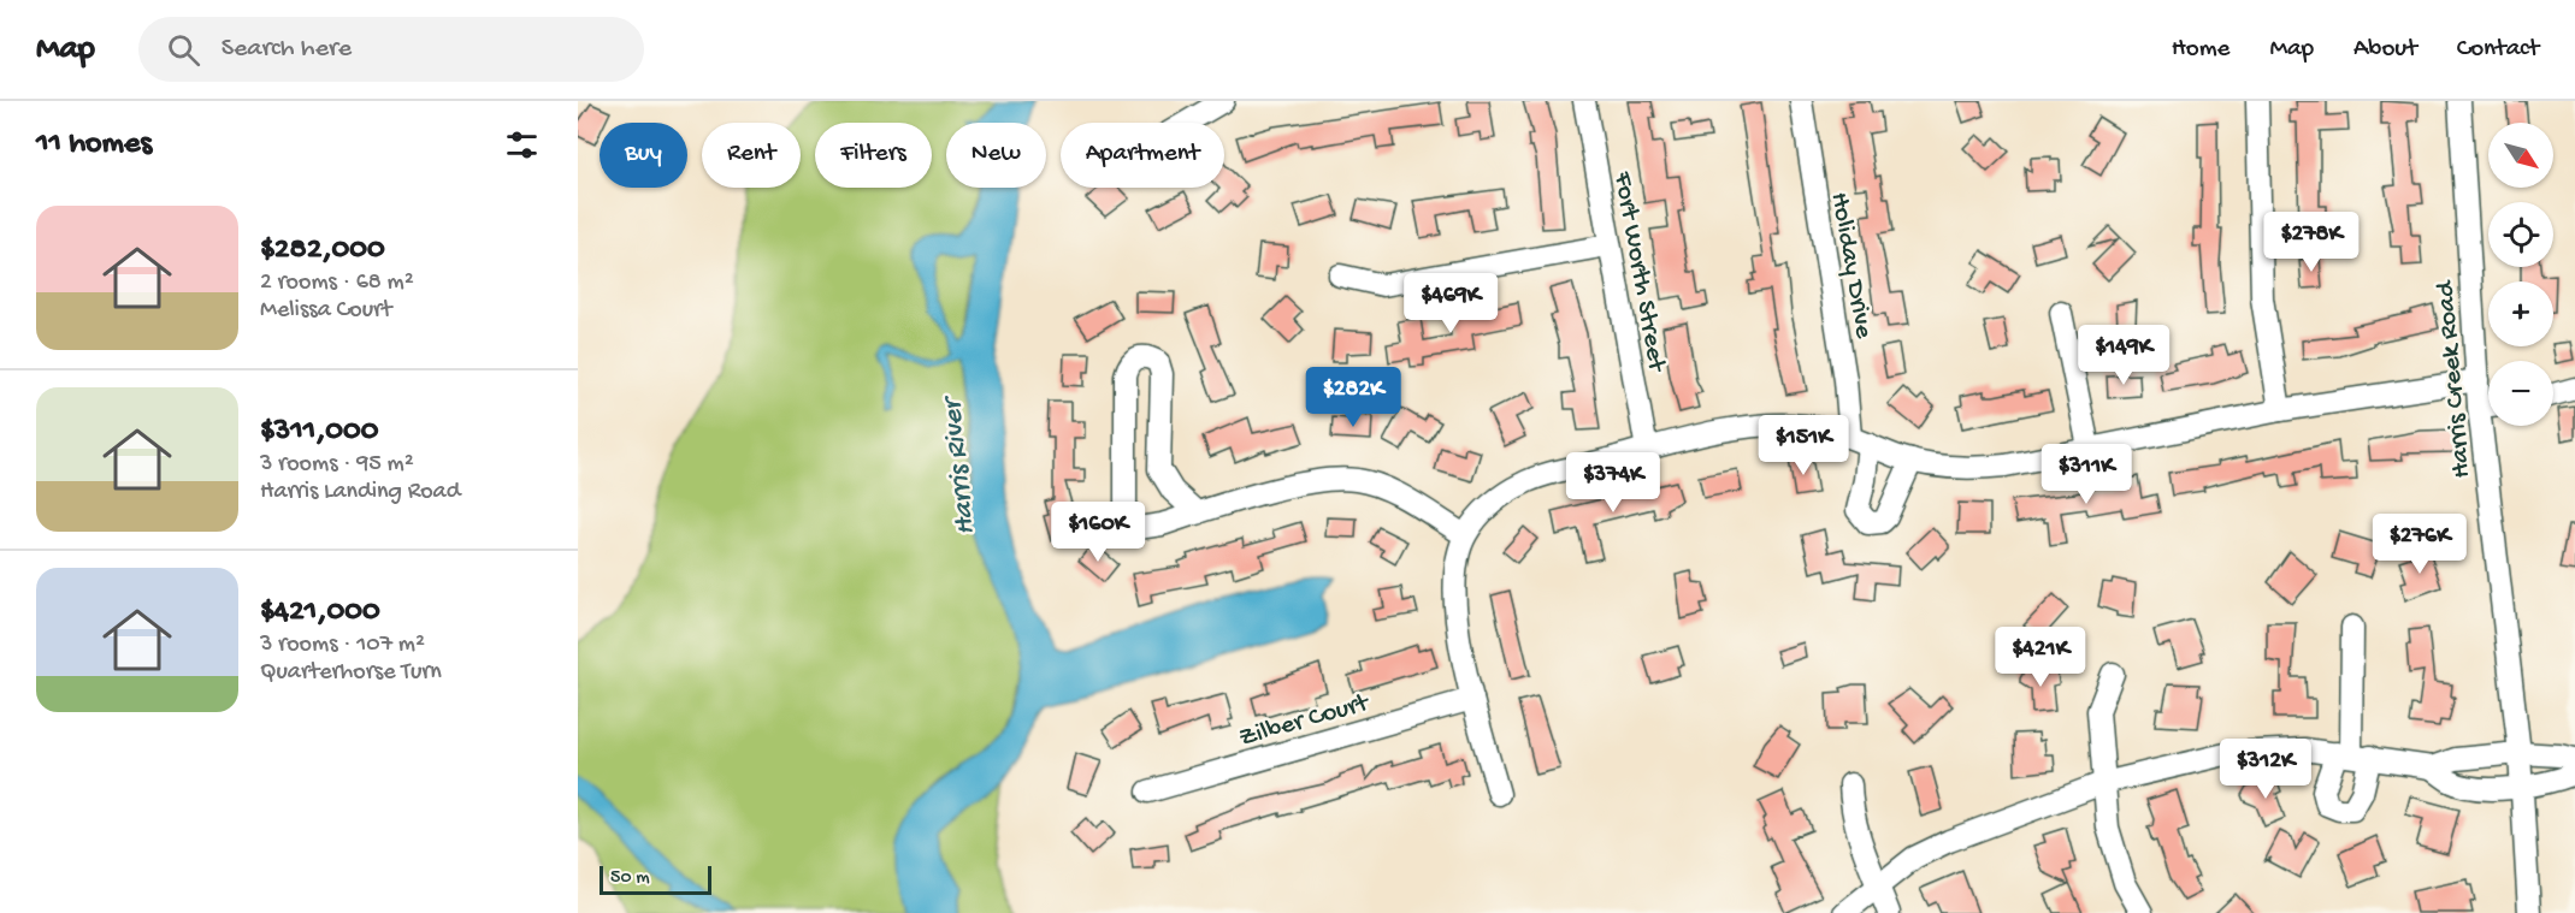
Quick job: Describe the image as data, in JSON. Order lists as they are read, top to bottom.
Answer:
{
  "streets": {
    "street": [
      "Holiday Drive",
      "Fort Worth Street",
      "Harris Creek Road",
      "Zilber Court"
    ]
  },
  "water": ["Harris River"],
  "scale_bar": "50 m",
  "north": "bottom right",
  "page": {
    "header": "Map",
    "search": "Search here",
    "nav": [
      "Home",
      "Map",
      "About",
      "Contact"
    ],
    "heading": "11 homes",
    "map_buttons": ["+", "−"],
    "chip": [
      "Buy",
      "Rent",
      "Filters",
      "New",
      "Apartment"
    ],
    "list": [
      {
        "name": "$282,000",
        "note": "2 rooms · 68 m² · Melissa Court"
      },
      {
        "name": "$311,000",
        "note": "3 rooms · 95 m² · Harris Landing Road"
      },
      {
        "name": "$421,000",
        "note": "3 rooms · 107 m² · Quarterhorse Turn"
      }
    ],
    "price": [
      "$278K",
      "$469K",
      "$149K",
      "$282K",
      "$151K",
      "$311K",
      "$374K",
      "$160K",
      "$276K",
      "$421K",
      "$312K"
    ],
    "scale": "50 m"
  }
}
